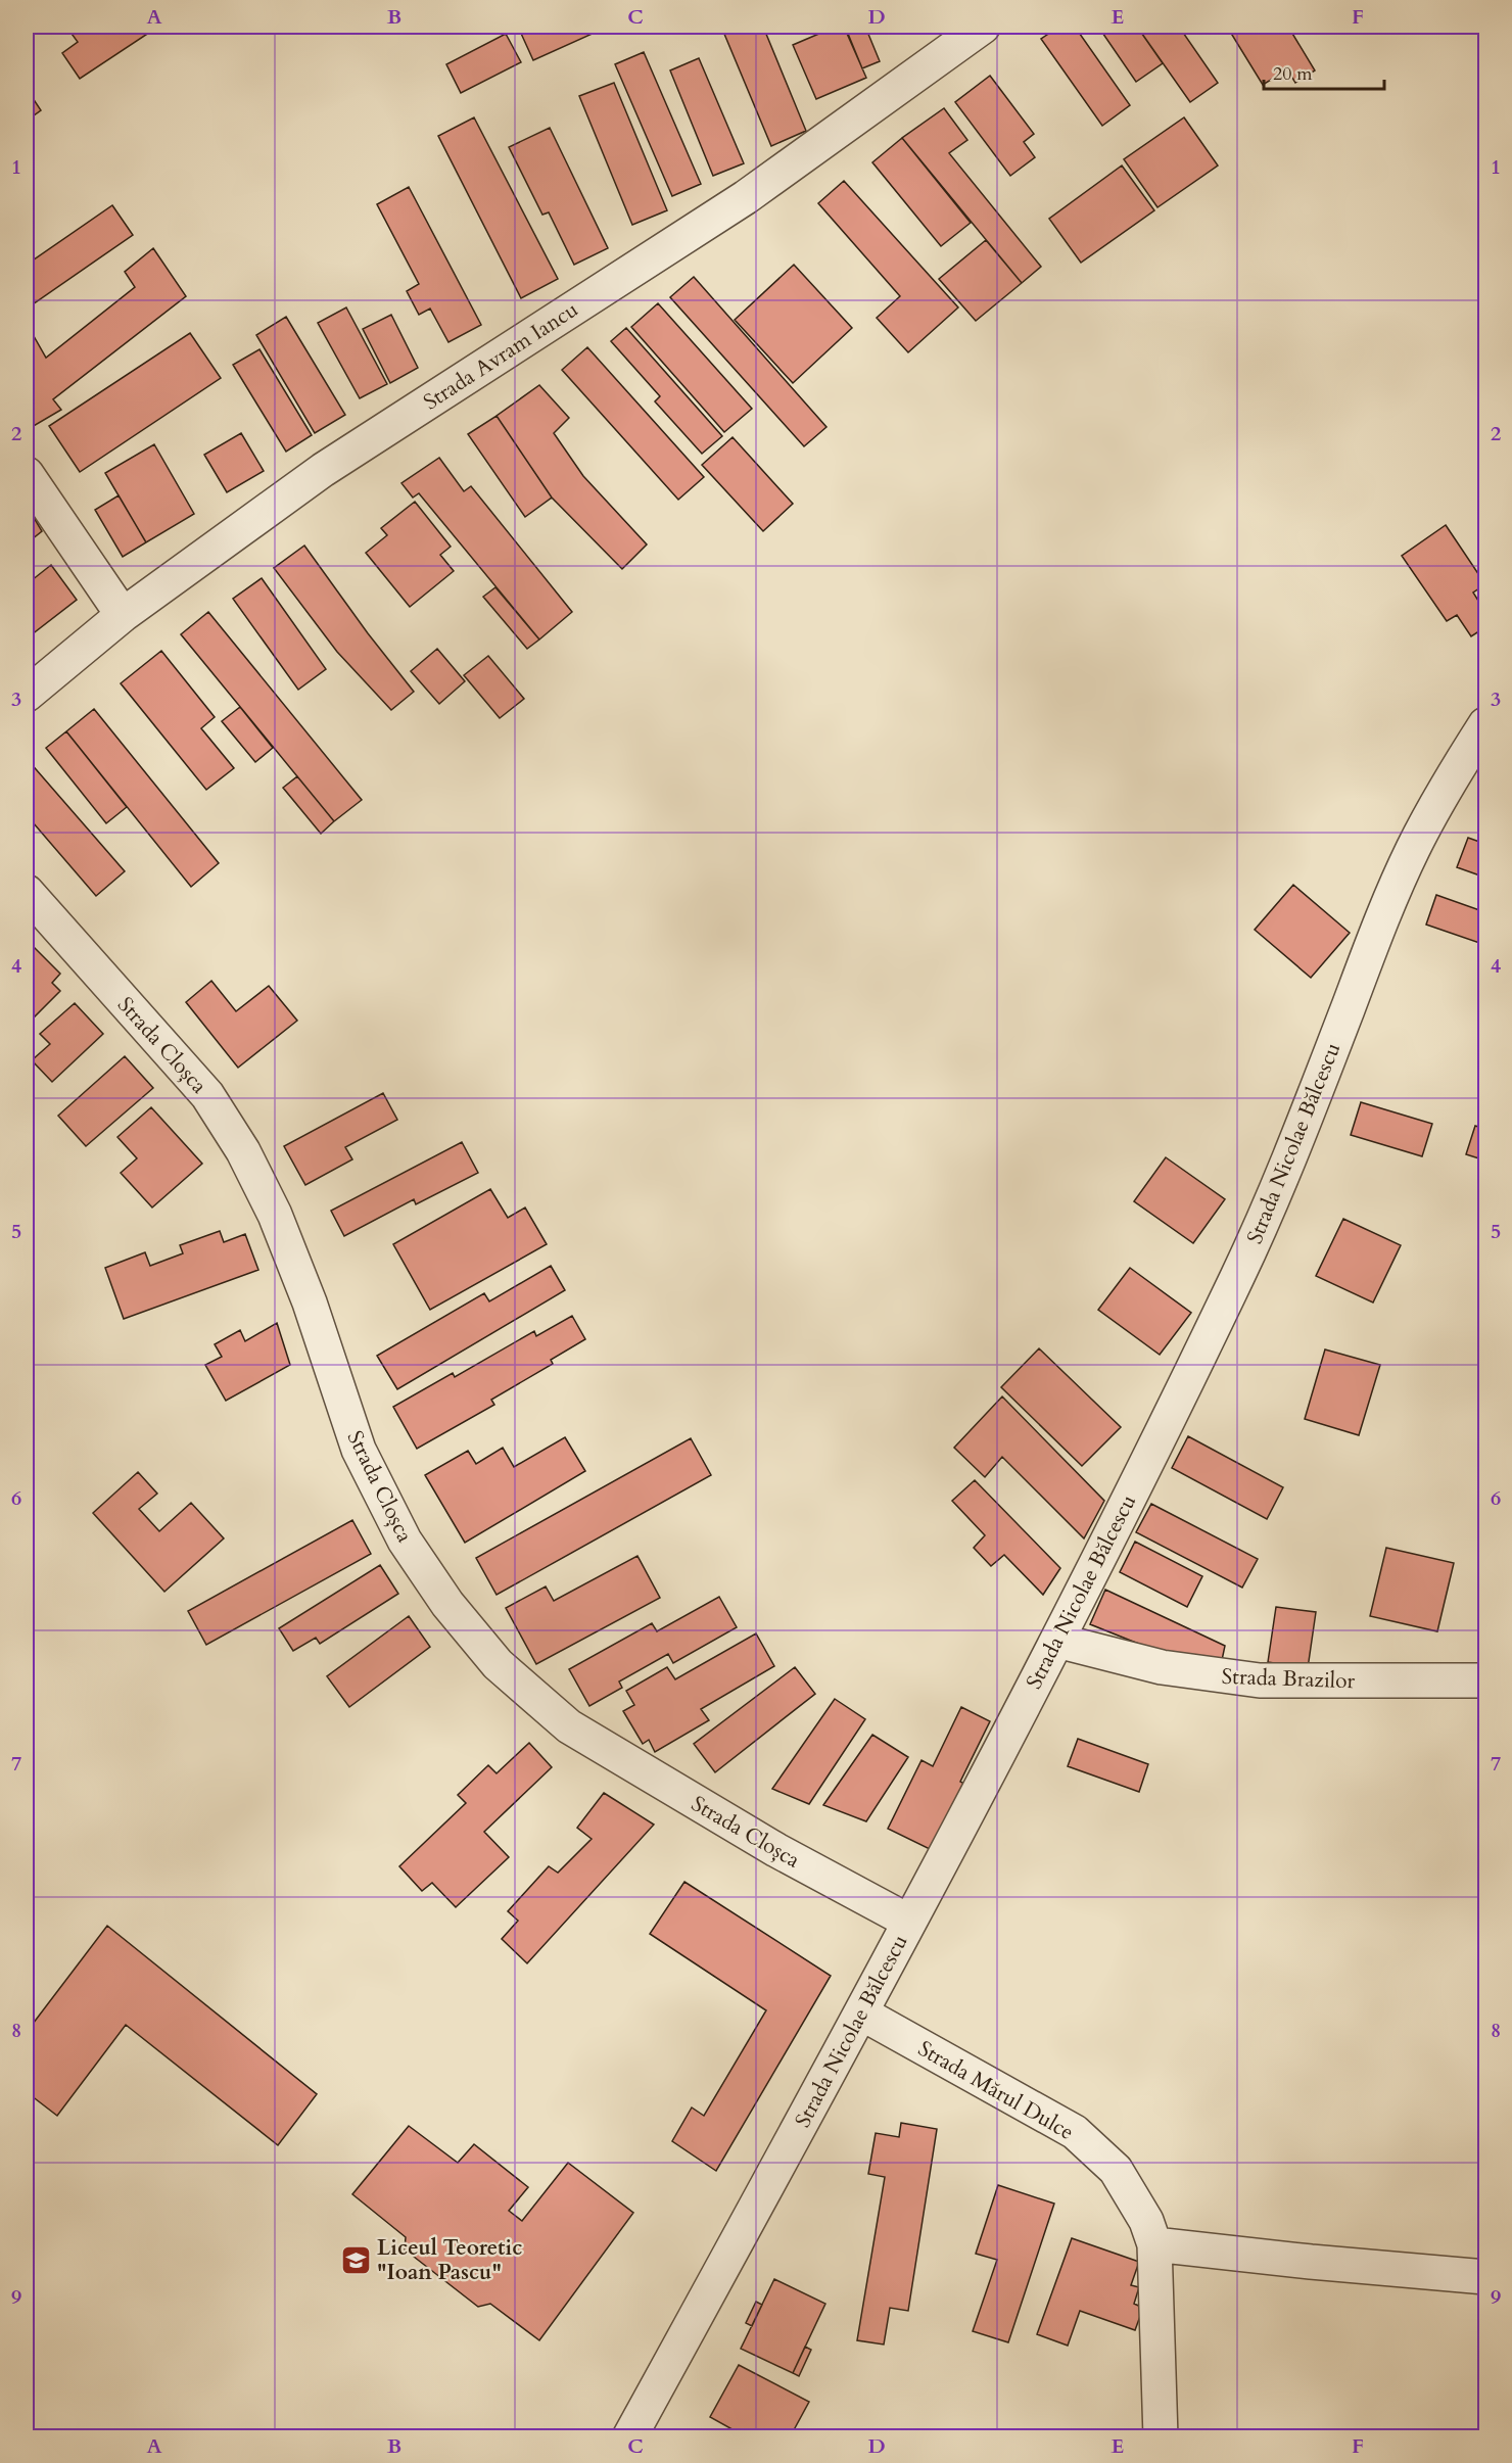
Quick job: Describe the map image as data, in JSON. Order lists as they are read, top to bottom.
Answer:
{
  "streets": {
    "street": [
      "Strada Avram Iancu",
      "Strada Cloșca",
      "Strada Nicolae Bălcescu",
      "Strada Brazilor",
      "Strada Mărul Dulce"
    ]
  },
  "crossings": [
    ["Strada Cloșca", "Strada Nicolae Bălcescu"],
    ["Strada Nicolae Bălcescu", "Strada Brazilor"],
    ["Strada Nicolae Bălcescu", "Strada Mărul Dulce"]
  ],
  "places": {
    "school or university": ["Liceul Teoretic \"Ioan Pascu\""]
  },
  "scale_bar": "20 m",
  "grid": {
    "columns": [
      "A",
      "B",
      "C",
      "D",
      "E",
      "F"
    ],
    "rows": [
      "1",
      "2",
      "3",
      "4",
      "5",
      "6",
      "7",
      "8",
      "9"
    ]
  }
}
